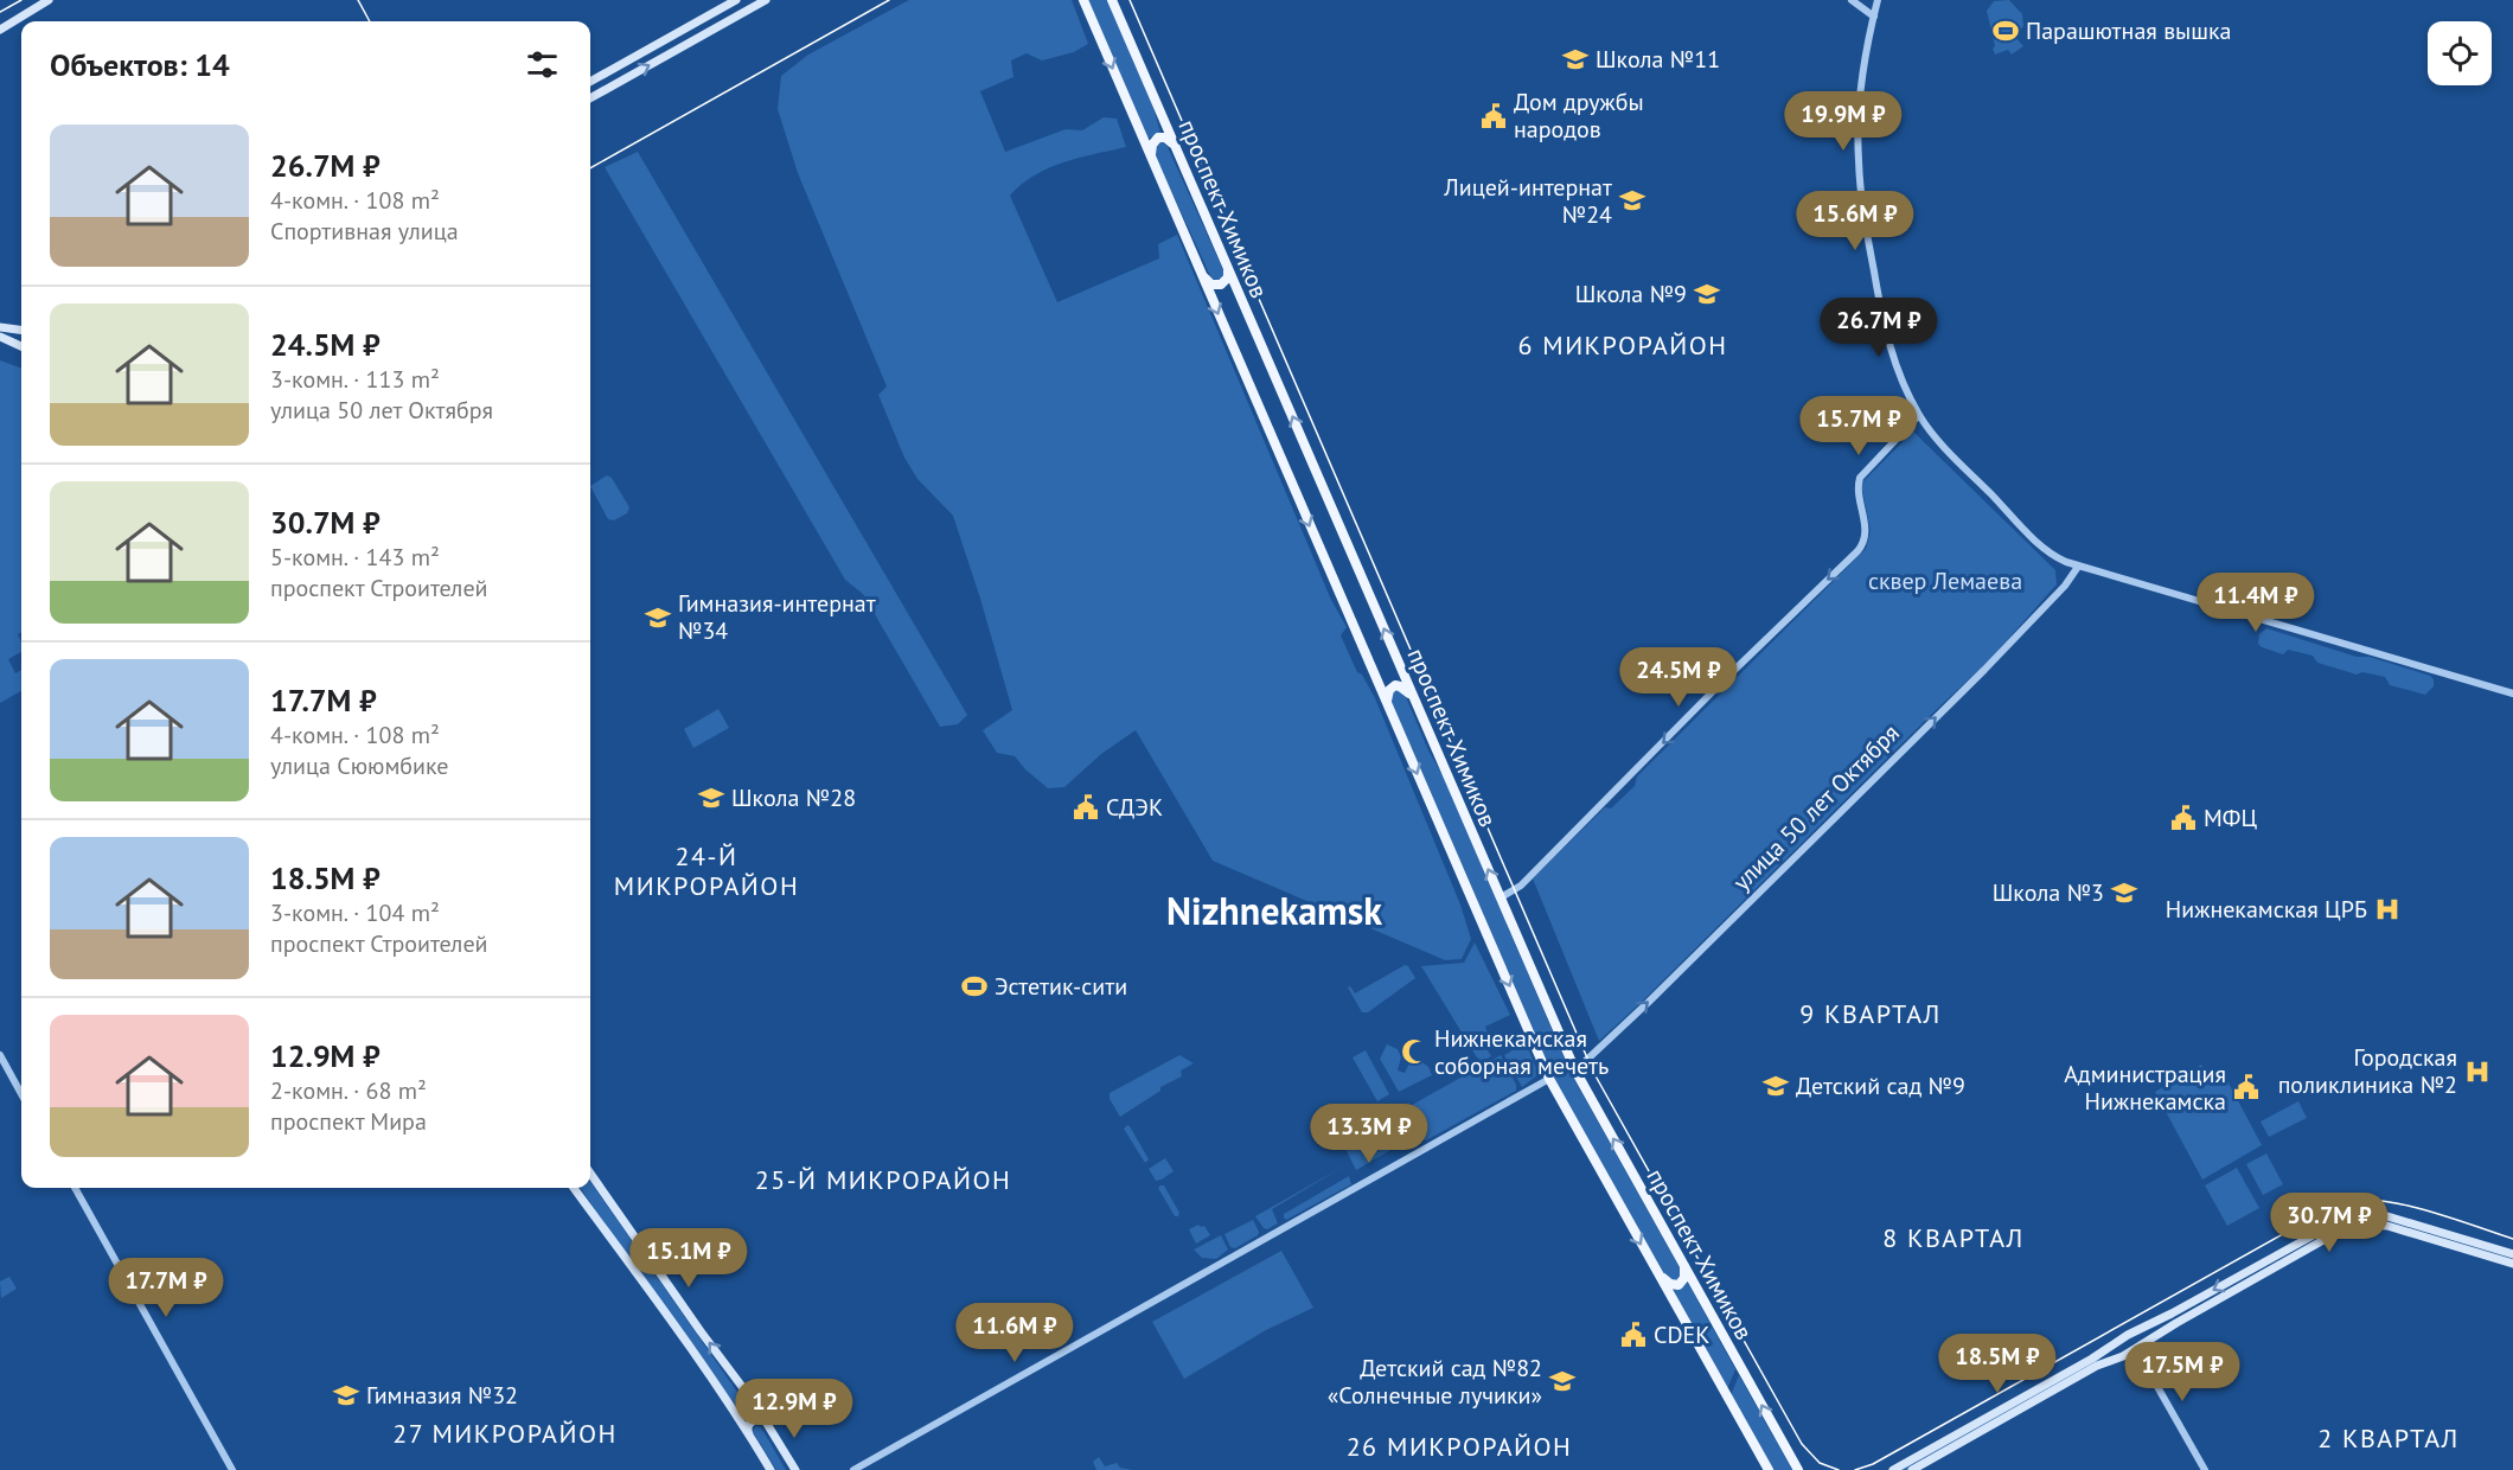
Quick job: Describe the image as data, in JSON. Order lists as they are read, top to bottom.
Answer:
{
  "streets": {
    "main road": ["проспект Химиков"],
    "street": ["улица 50 лет Октября"]
  },
  "crossings": [
    ["проспект Химиков", "улица 50 лет Октября"]
  ],
  "one_way": ["улица 50 лет Октября"],
  "districts": [
    "6 МИКРОРАЙОН",
    "24-Й МИКРОРАЙОН",
    "Nizhnekamsk",
    "9 КВАРТАЛ",
    "25-Й МИКРОРАЙОН",
    "8 КВАРТАЛ",
    "27 МИКРОРАЙОН",
    "2 КВАРТАЛ",
    "26 МИКРОРАЙОН"
  ],
  "parks": ["сквер Лемаева"],
  "places": {
    "sports": ["Парашютная вышка", "Эстетик-сити"],
    "school or university": [
      "Школа №11",
      "Лицей-интернат №24",
      "Школа №9",
      "Гимназия-интернат №34",
      "Школа №28",
      "Школа №3",
      "Детский сад №9",
      "Детский сад №82 «Солнечные лучики»",
      "Гимназия №32"
    ],
    "public building": [
      "Дом дружбы народов",
      "СДЭК",
      "МФЦ",
      "Администрация Нижнекамска",
      "CDEK"
    ],
    "hospital": ["Нижнекамская ЦРБ", "Городская поликлиника №2"],
    "mosque": ["Нижнекамская соборная мечеть"]
  },
  "page": {
    "heading": "Объектов: 14",
    "price": [
      "19.9M ₽",
      "15.6M ₽",
      "26.7M ₽",
      "15.7M ₽",
      "11.4M ₽",
      "24.5M ₽",
      "13.3M ₽",
      "30.7M ₽",
      "15.1M ₽",
      "17.7M ₽",
      "11.6M ₽",
      "18.5M ₽",
      "17.5M ₽",
      "12.9M ₽"
    ],
    "list": [
      {
        "name": "26.7M ₽",
        "note": "4-комн. · 108 m² · Спортивная улица"
      },
      {
        "name": "24.5M ₽",
        "note": "3-комн. · 113 m² · улица 50 лет Октября"
      },
      {
        "name": "30.7M ₽",
        "note": "5-комн. · 143 m² · проспект Строителей"
      },
      {
        "name": "17.7M ₽",
        "note": "4-комн. · 108 m² · улица Сююмбике"
      },
      {
        "name": "18.5M ₽",
        "note": "3-комн. · 104 m² · проспект Строителей"
      },
      {
        "name": "12.9M ₽",
        "note": "2-комн. · 68 m² · проспект Мира"
      }
    ]
  }
}
